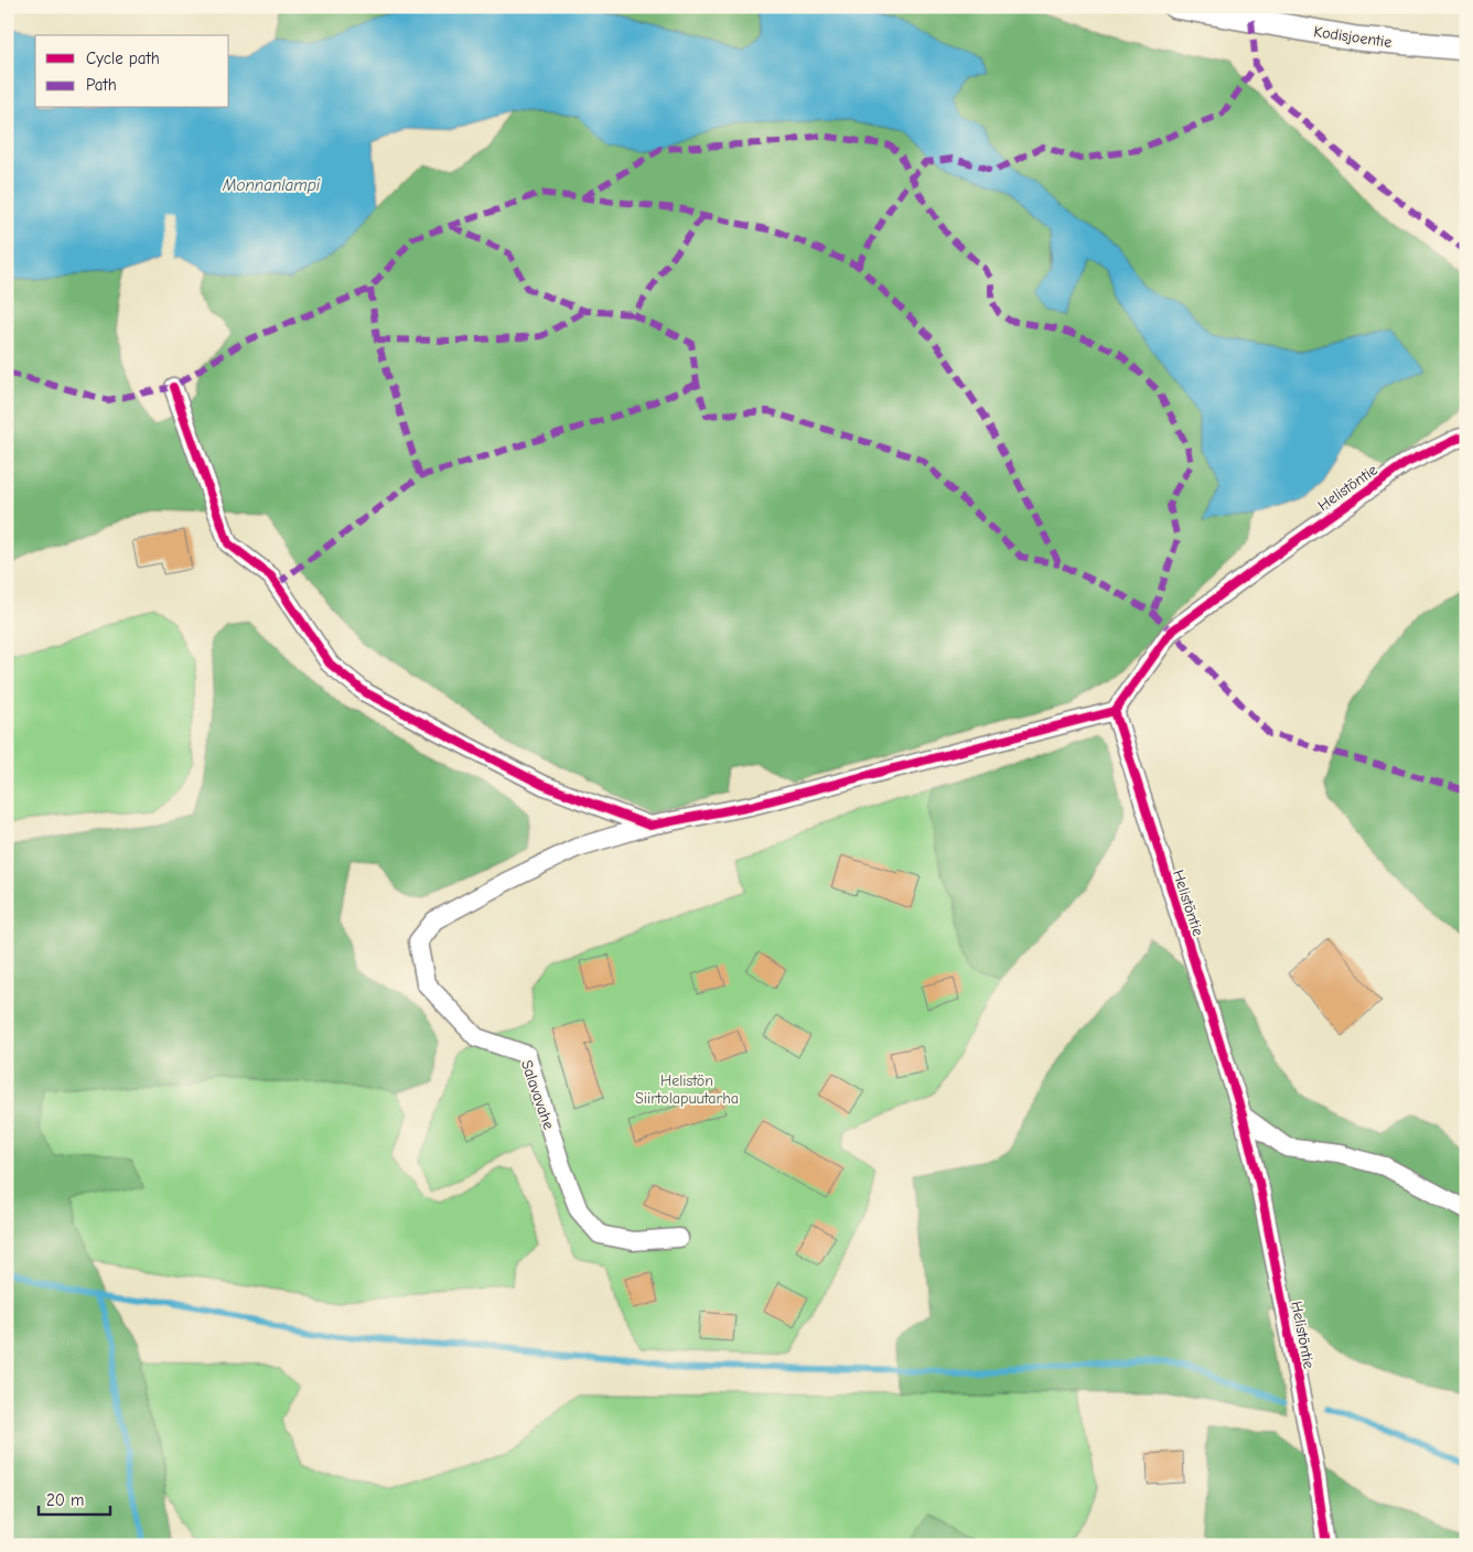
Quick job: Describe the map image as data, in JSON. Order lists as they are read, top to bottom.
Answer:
{
  "streets": {
    "street": ["Kodisjoentie", "Helistöntie", "Salavavahe"]
  },
  "water": ["Monnanlampi"],
  "parks": ["Helistön Siirtolapuutarha"],
  "legend": ["Cycle path", "Path"],
  "scale_bar": "20 m"
}
